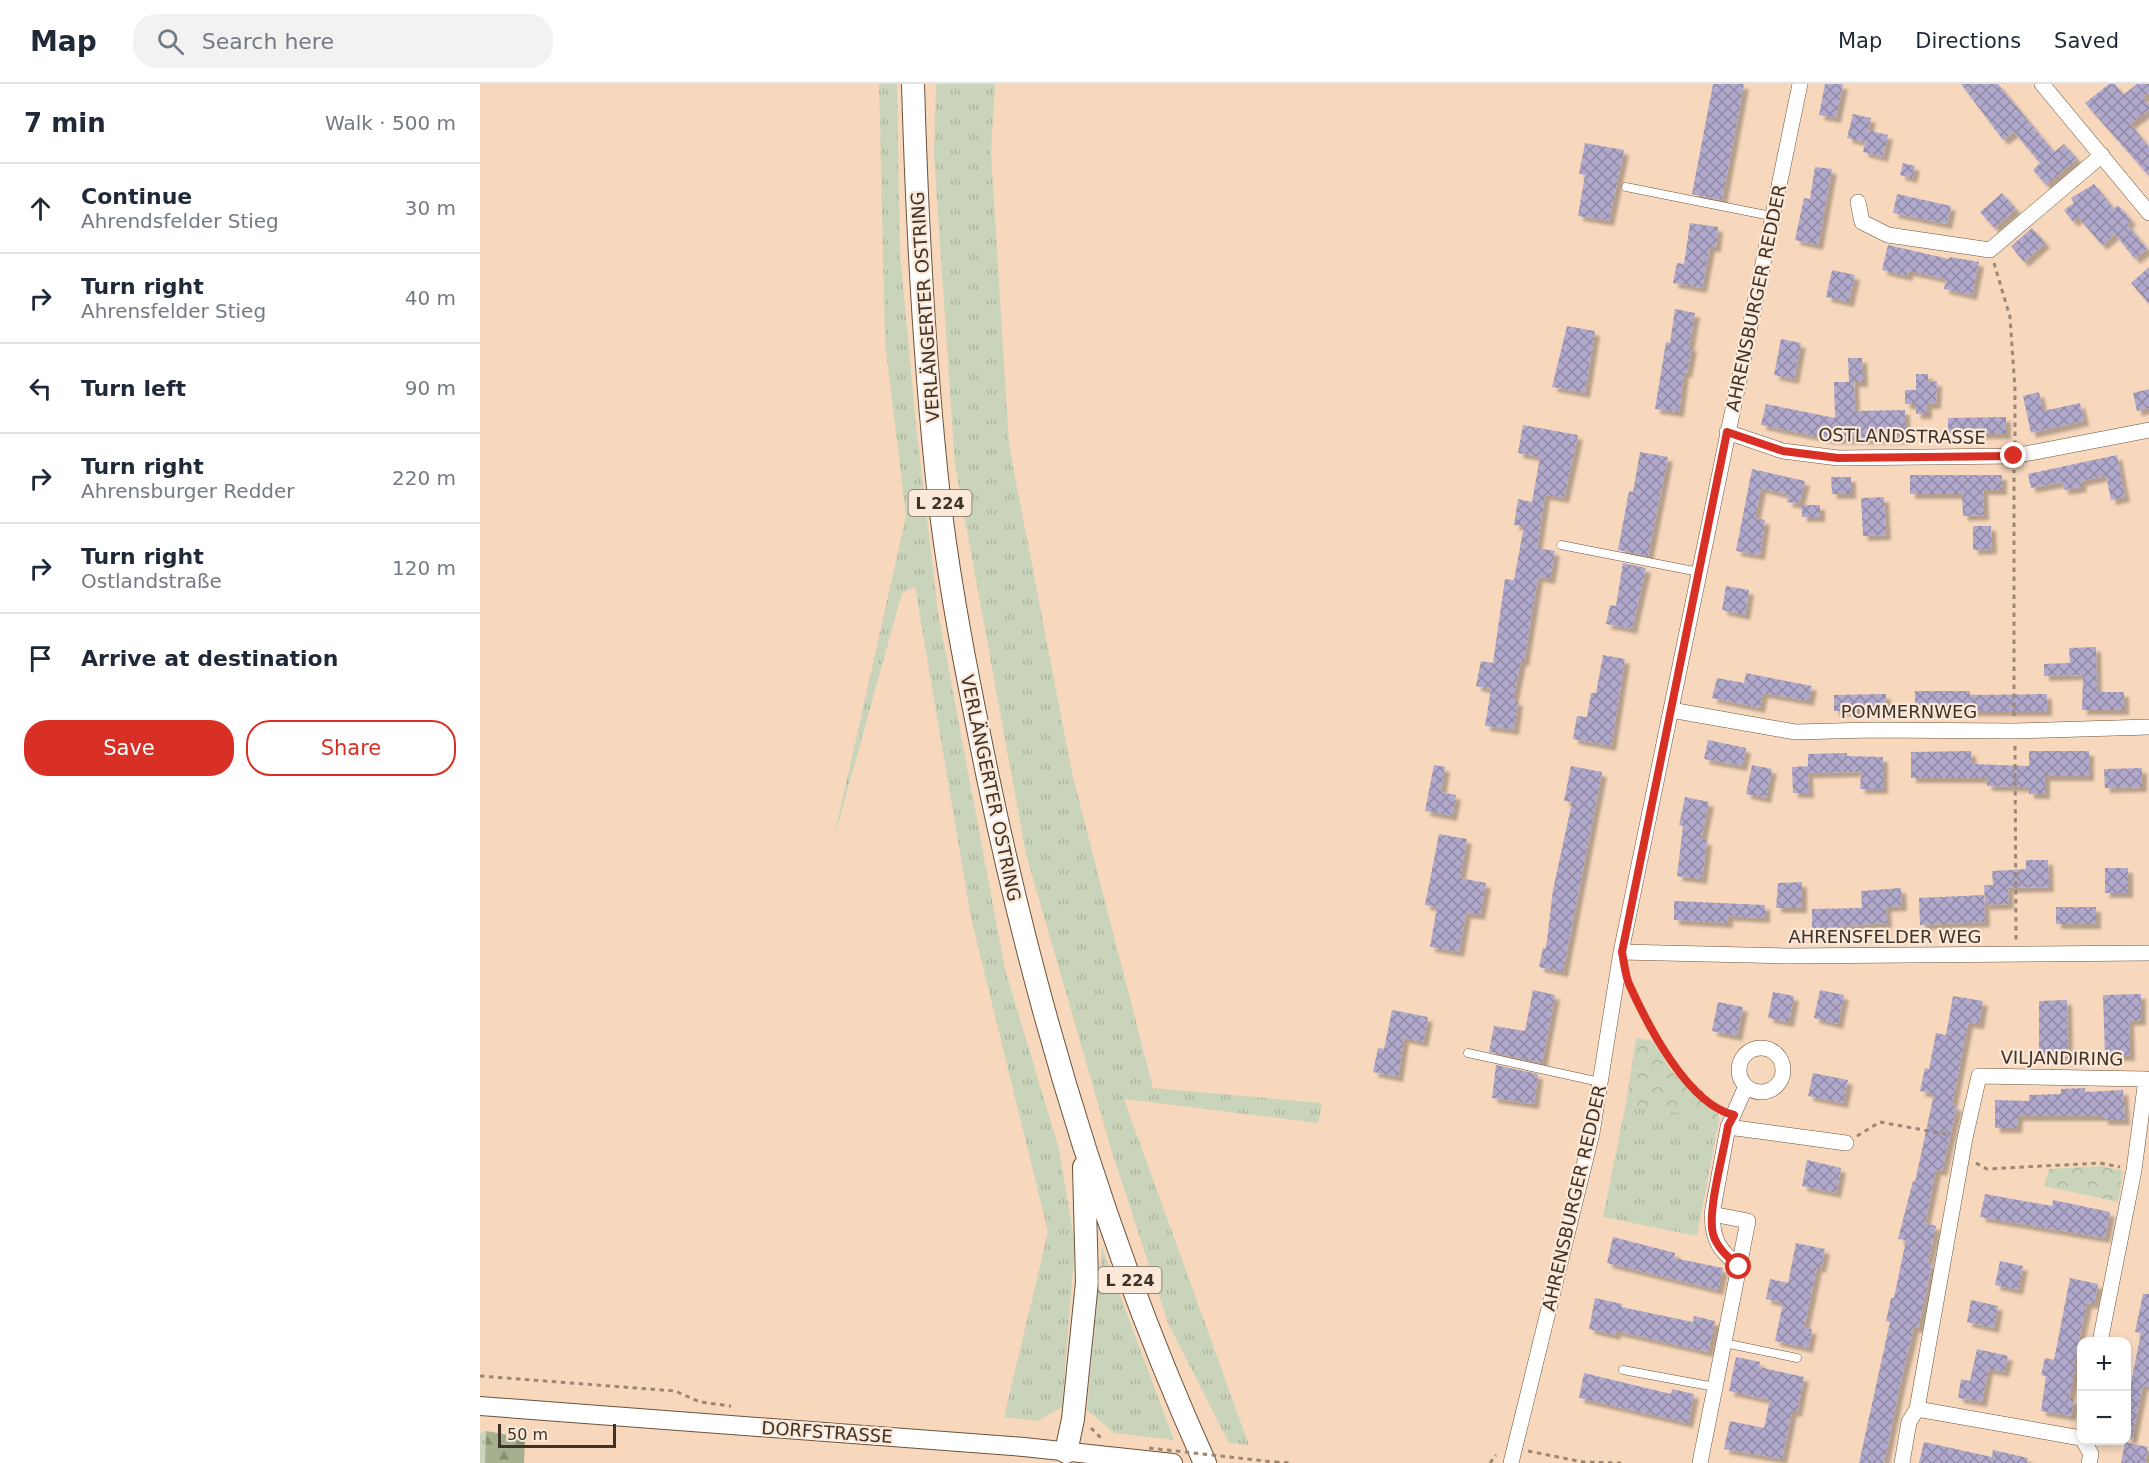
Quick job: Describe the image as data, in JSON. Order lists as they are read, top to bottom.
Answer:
{
  "streets": {
    "main road": ["VERLÄNGERTER OSTRING", "L 224"],
    "street": [
      "AHRENSBURGER REDDER",
      "OSTLANDSTRASSE",
      "POMMERNWEG",
      "AHRENSFELDER WEG",
      "VILJANDIRING",
      "DORFSTRASSE"
    ]
  },
  "crossings": [
    ["AHRENSBURGER REDDER", "OSTLANDSTRASSE"],
    ["AHRENSBURGER REDDER", "POMMERNWEG"],
    ["AHRENSBURGER REDDER", "AHRENSFELDER WEG"]
  ],
  "scale_bar": "50 m",
  "page": {
    "header": "Map",
    "search": "Search here",
    "nav": ["Map", "Directions", "Saved"],
    "heading": ["7 min", "Walk · 500 m"],
    "list": [
      ["Continue", "Ahrendsfelder Stieg", "30 m"],
      ["Turn right", "Ahrensfelder Stieg", "40 m"],
      ["Turn left", "90 m"],
      ["Turn right", "Ahrensburger Redder", "220 m"],
      ["Turn right", "Ostlandstraße", "120 m"],
      "Arrive at destination"
    ],
    "buttons": ["Save", "Share"],
    "map_buttons": ["+", "−"],
    "scale": "50 m"
  }
}
